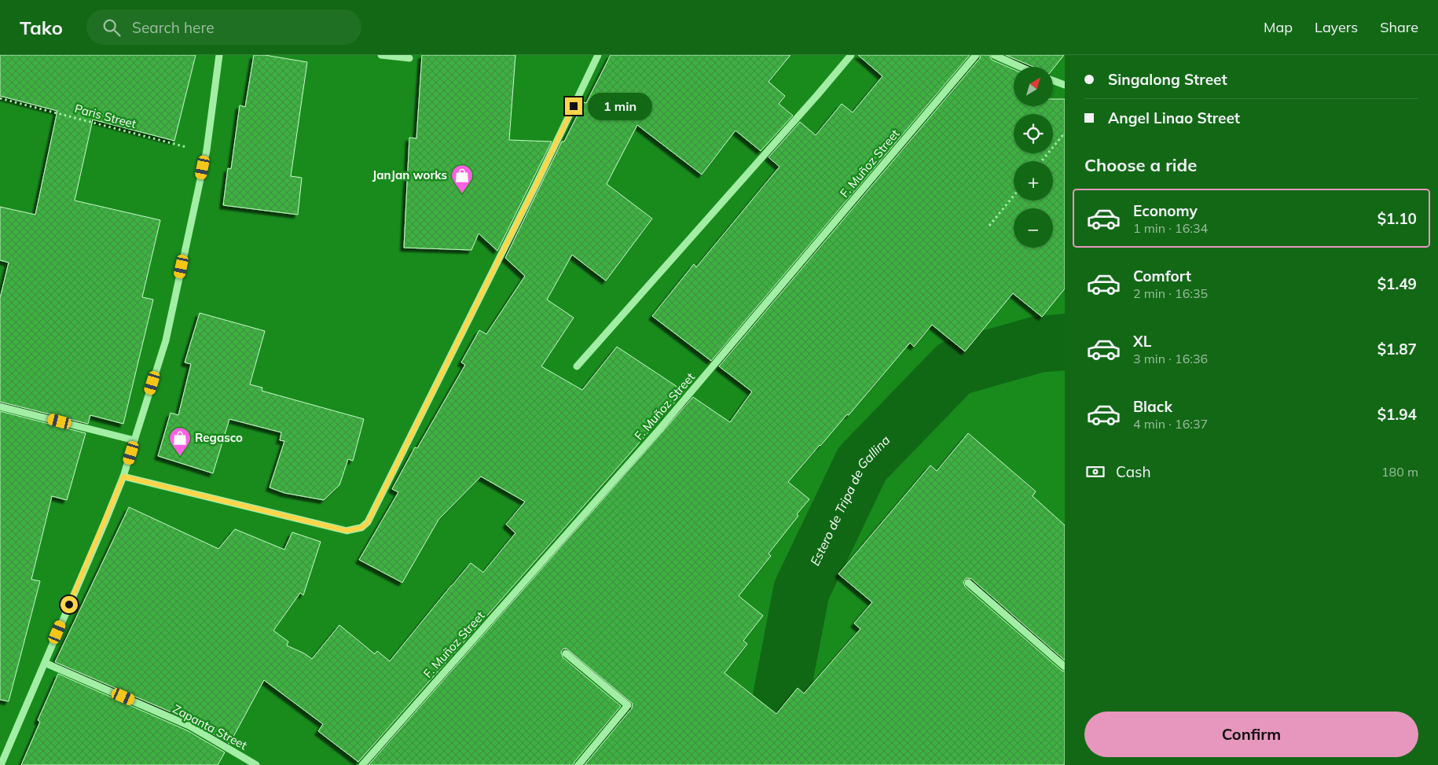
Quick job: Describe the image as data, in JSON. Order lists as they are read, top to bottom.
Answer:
{
  "streets": {
    "street": ["F. Muñoz Street", "Zapanta Street"],
    "path": ["Paris Street"]
  },
  "water": ["Estero de Tripa de Gallina"],
  "places": {
    "shop": ["JanJan works", "Regasco"]
  },
  "north": "top right",
  "page": {
    "header": "Tako",
    "search": "Search here",
    "nav": ["Map", "Layers", "Share"],
    "banner": ["Singalong Street", "Angel Linao Street"],
    "map_buttons": ["+", "−"],
    "bubble": "1 min",
    "heading": "Choose a ride",
    "list": [
      {
        "name": "Economy",
        "note": "1 min · 16:34",
        "value": "$1.10"
      },
      {
        "name": "Comfort",
        "note": "2 min · 16:35",
        "value": "$1.49"
      },
      {
        "name": "XL",
        "note": "3 min · 16:36",
        "value": "$1.87"
      },
      {
        "name": "Black",
        "note": "4 min · 16:37",
        "value": "$1.94"
      }
    ],
    "pay": ["Cash", "180 m"],
    "buttons": "Confirm"
  }
}
